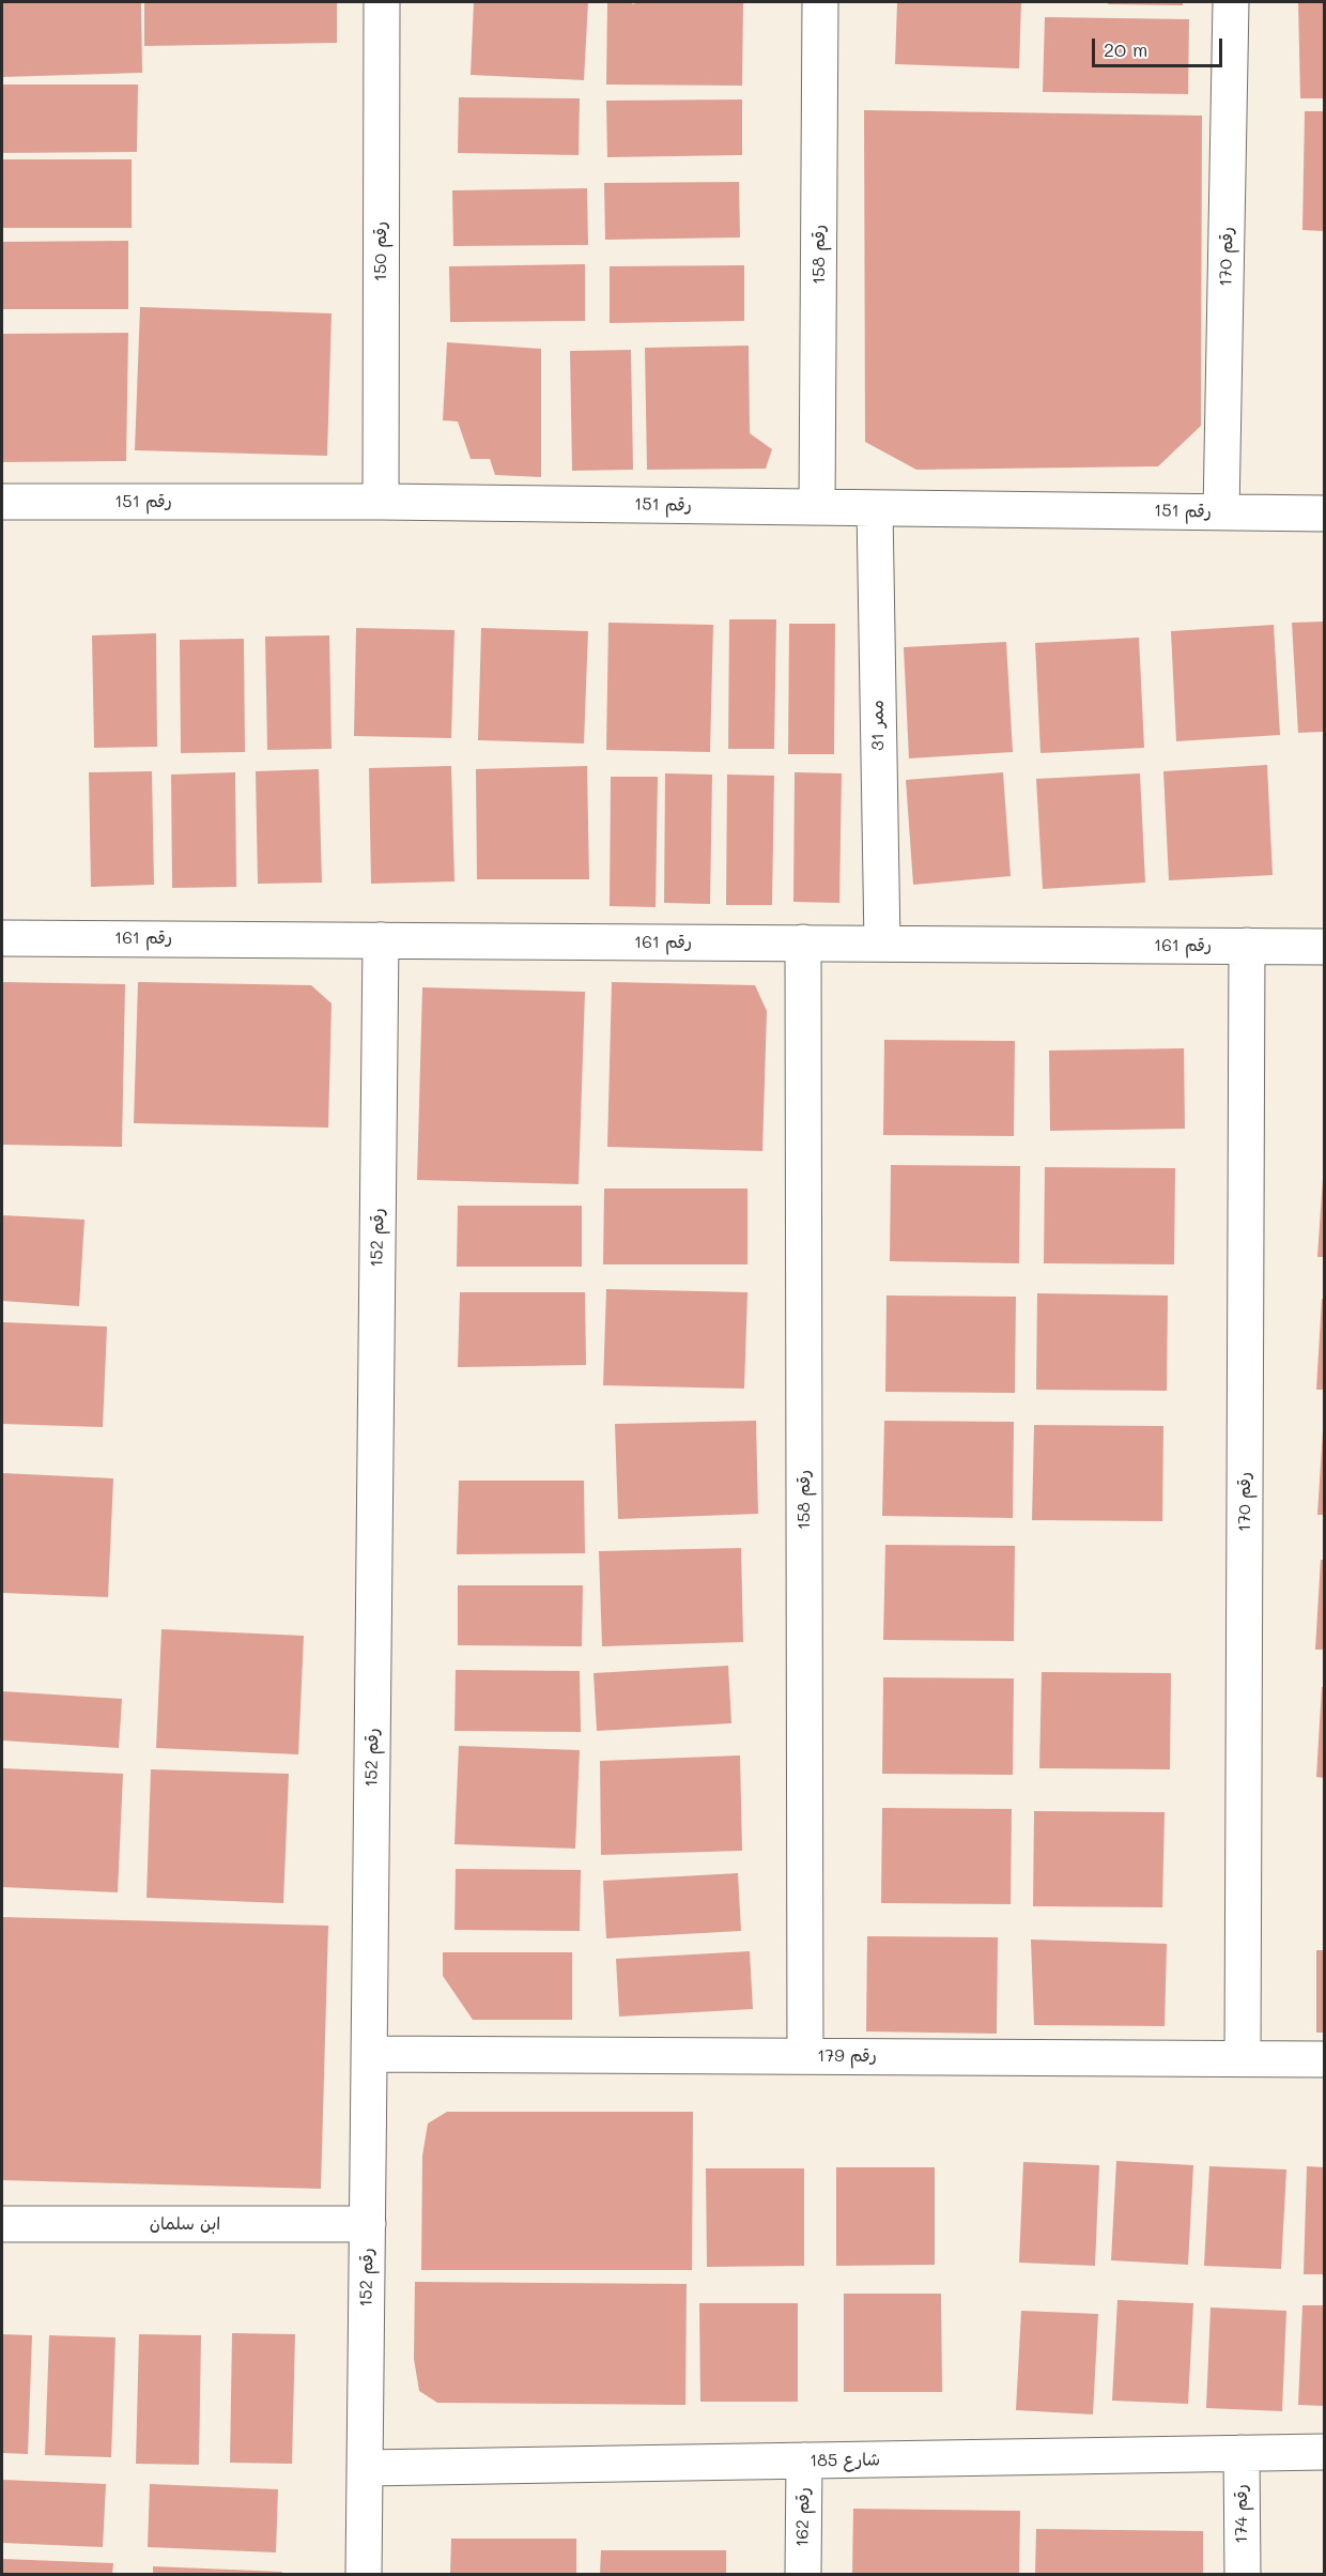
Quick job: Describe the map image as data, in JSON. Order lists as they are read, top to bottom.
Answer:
{
  "streets": {
    "street": [
      "رقم 150",
      "رقم 158",
      "رقم 170",
      "رقم 151",
      "ممر 31",
      "رقم 161",
      "رقم 152",
      "رقم 179",
      "ابن سلمان",
      "شارع 185",
      "رقم 174",
      "رقم 162"
    ]
  },
  "crossings": [
    ["رقم 150", "رقم 151"],
    ["رقم 158", "رقم 151"],
    ["رقم 158", "رقم 161"],
    ["رقم 158", "رقم 179"],
    ["رقم 170", "رقم 151"],
    ["رقم 170", "رقم 161"],
    ["رقم 170", "رقم 179"],
    ["رقم 151", "ممر 31"],
    ["ممر 31", "رقم 161"],
    ["رقم 161", "رقم 152"],
    ["رقم 152", "رقم 179"],
    ["رقم 152", "ابن سلمان"],
    ["رقم 152", "شارع 185"],
    ["شارع 185", "رقم 174"],
    ["شارع 185", "رقم 162"]
  ],
  "scale_bar": "20 m"
}
